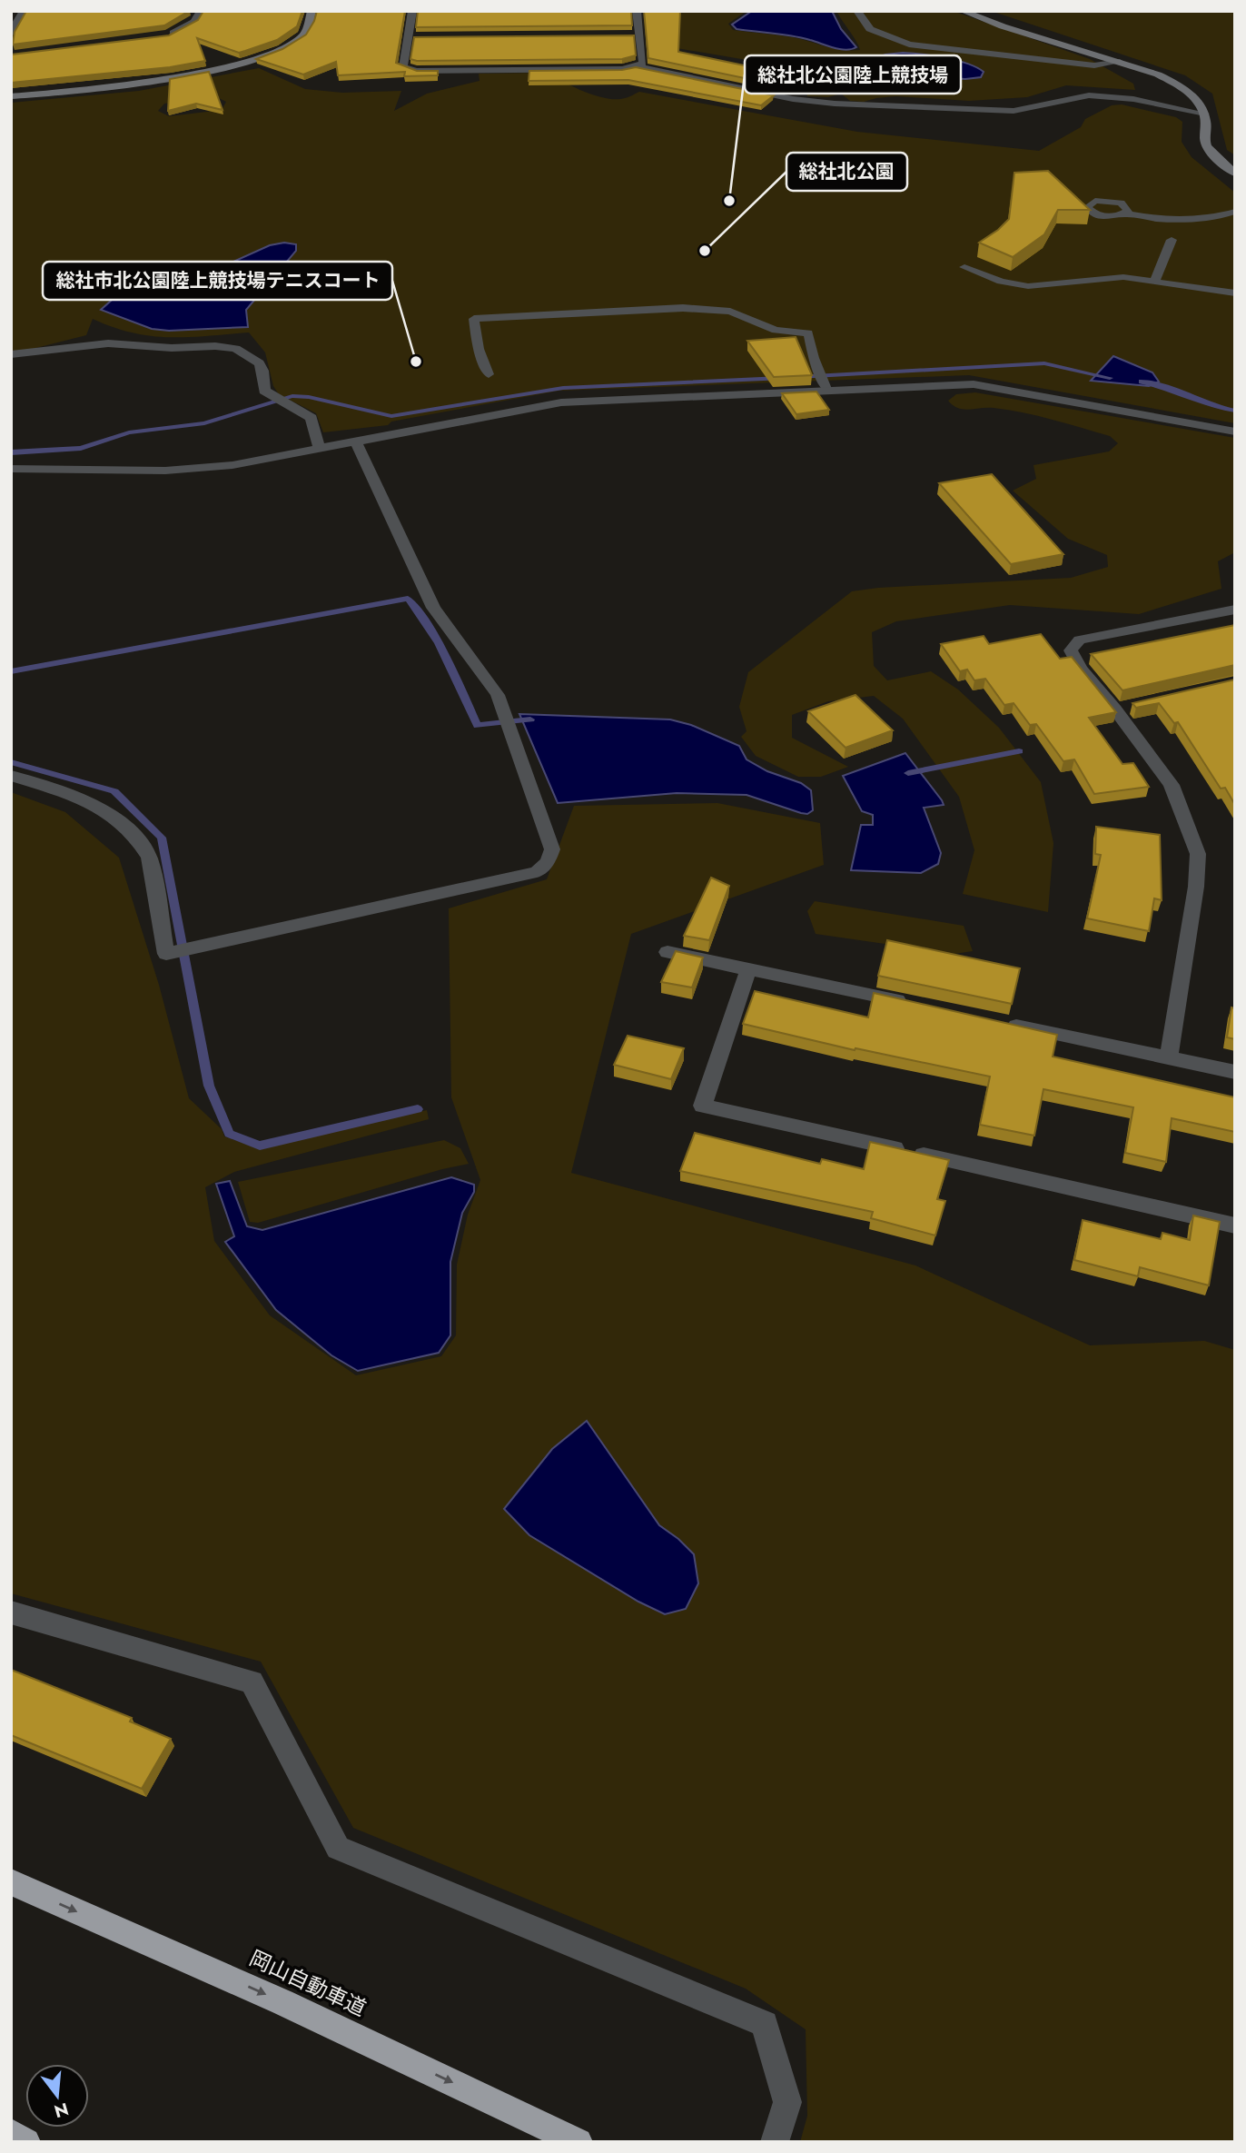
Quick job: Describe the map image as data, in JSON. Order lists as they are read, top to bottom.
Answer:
{
  "streets": {
    "highway": ["岡山自動車道"]
  },
  "one_way": ["岡山自動車道"],
  "places": ["総社北公園陸上競技場", "総社北公園", "総社市北公園陸上競技場テニスコート"],
  "north": "bottom"
}
